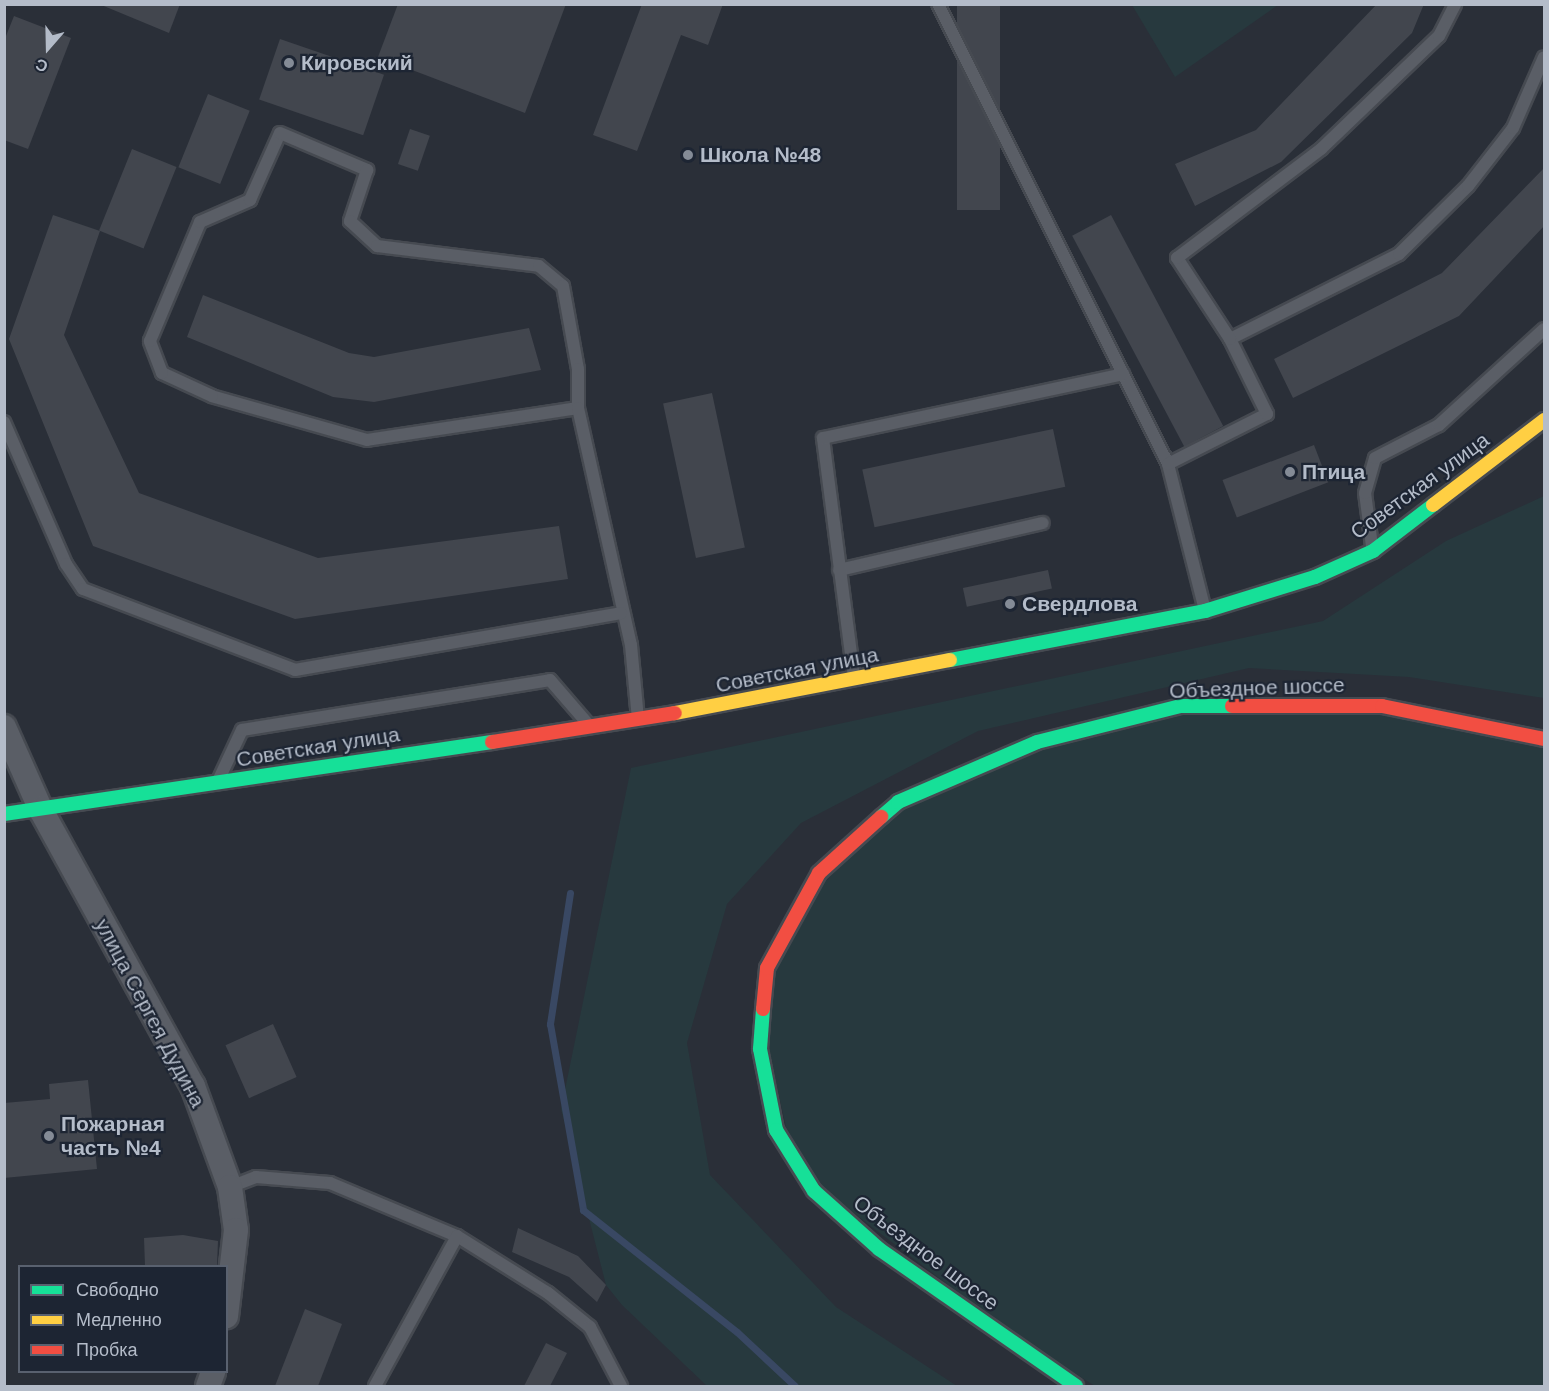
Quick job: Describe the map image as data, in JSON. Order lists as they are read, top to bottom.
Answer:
{
  "streets": {
    "street": ["Советская улица", "Объездное шоссе", "улица Сергея Дудина"]
  },
  "crossings": [
    ["Советская улица", "улица Сергея Дудина"]
  ],
  "places": [
    "Кировский",
    "Школа №48",
    "Птица",
    "Свердлова",
    "Пожарная часть №4"
  ],
  "legend": ["Свободно", "Медленно", "Пробка"],
  "north": "bottom"
}
